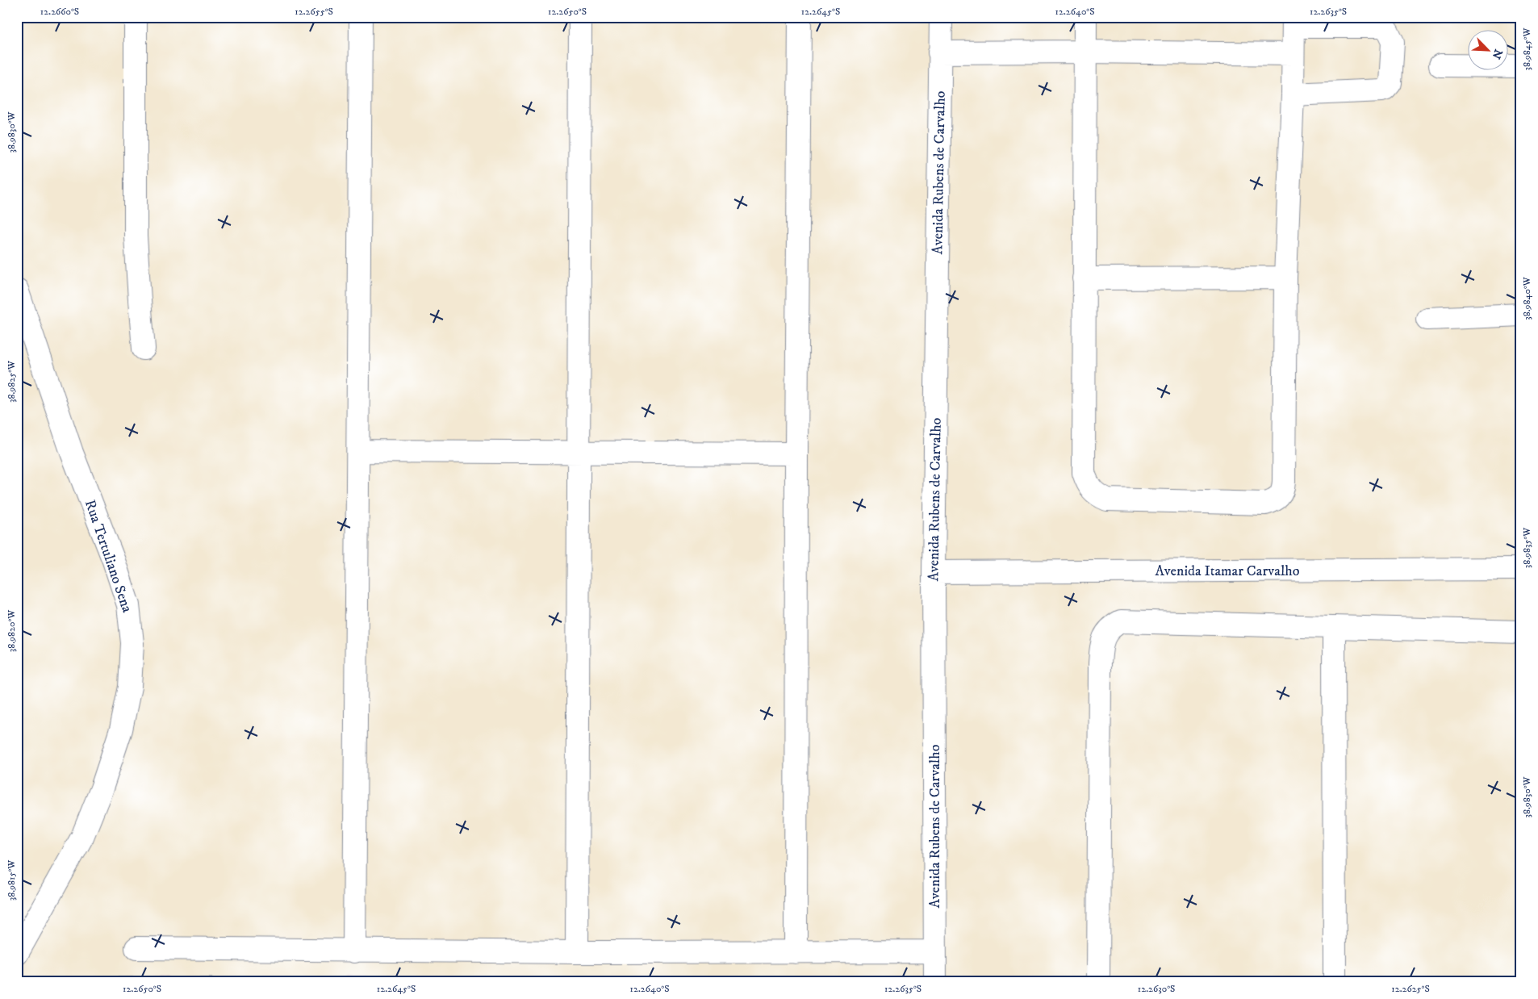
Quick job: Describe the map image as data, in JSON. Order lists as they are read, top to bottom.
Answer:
{
  "streets": {
    "street": ["Avenida Rubens de Carvalho", "Rua Tertuliano Sena", "Avenida Itamar Carvalho"]
  },
  "crossings": [
    ["Avenida Rubens de Carvalho", "Avenida Itamar Carvalho"]
  ],
  "north": "bottom right",
  "coordinates": [
    "12.2660°S",
    "12.2655°S",
    "12.2650°S",
    "12.2645°S",
    "12.2640°S",
    "12.2635°S",
    "38.9845°W",
    "38.9830°W",
    "38.9840°W",
    "38.9825°W",
    "38.9835°W",
    "38.9820°W",
    "38.9815°W",
    "12.2630°S",
    "12.2625°S"
  ]
}
